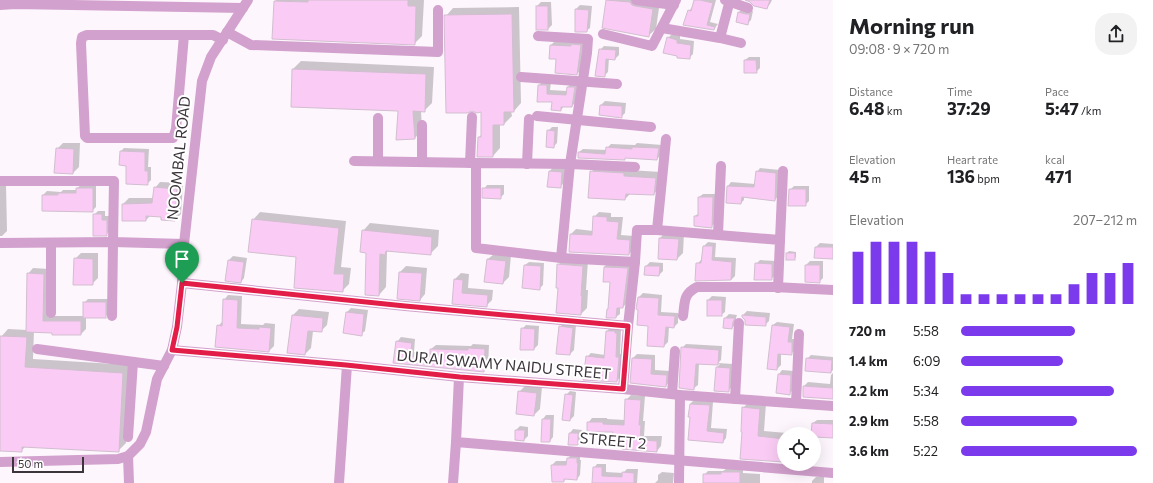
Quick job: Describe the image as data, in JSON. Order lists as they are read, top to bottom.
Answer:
{
  "streets": {
    "street": ["NOOMBAL ROAD", "DURAI SWAMY NAIDU STREET", "STREET 2"]
  },
  "crossings": [
    ["NOOMBAL ROAD", "DURAI SWAMY NAIDU STREET"]
  ],
  "scale_bar": "50 m",
  "page": {
    "heading": ["Morning run", "09:08 · 9 × 720 m"],
    "stats": [
      ["Distance", "6.48 km"],
      ["Time", "37:29"],
      ["Pace", "5:47 /km"],
      ["Elevation", "45 m"],
      ["Heart rate", "136 bpm"],
      ["kcal", "471"]
    ],
    "chart": ["Elevation", "207–212 m"],
    "list": [
      {
        "name": "720 m",
        "note": "5:58"
      },
      {
        "name": "1.4 km",
        "note": "6:09"
      },
      {
        "name": "2.2 km",
        "note": "5:34"
      },
      {
        "name": "2.9 km",
        "note": "5:58"
      },
      {
        "name": "3.6 km",
        "note": "5:22"
      }
    ],
    "scale": "50 m"
  }
}
